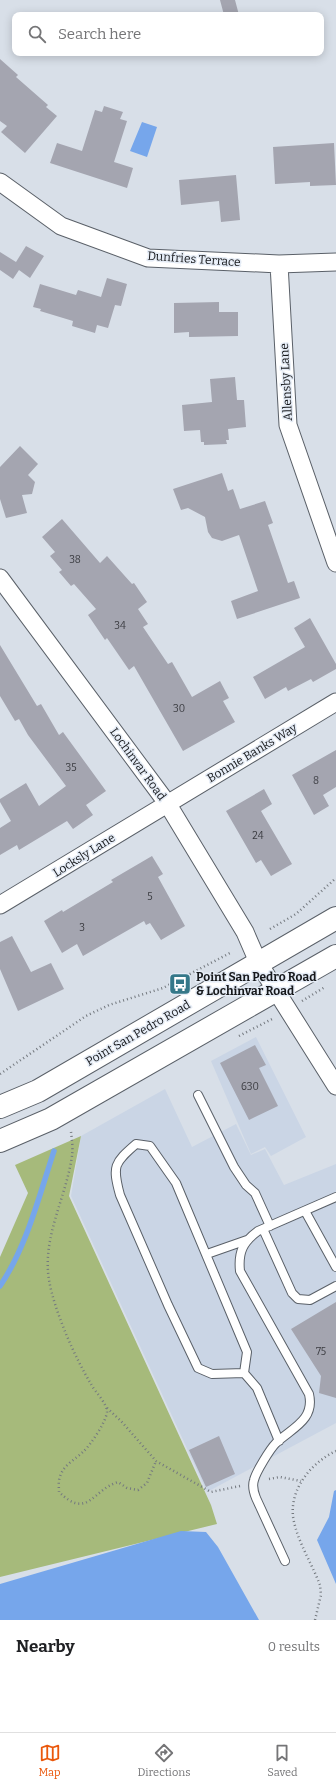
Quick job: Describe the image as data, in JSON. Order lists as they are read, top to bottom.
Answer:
{
  "streets": {
    "main road": ["Point San Pedro Road"],
    "street": [
      "Dunfries Terrace",
      "Allensby Lane",
      "Bonnie Banks Way",
      "Lochinvar Road",
      "Locksly Lane"
    ]
  },
  "crossings": [
    ["Dunfries Terrace", "Allensby Lane"],
    ["Bonnie Banks Way", "Lochinvar Road"],
    ["Bonnie Banks Way", "Locksly Lane"],
    ["Lochinvar Road", "Locksly Lane"],
    ["Lochinvar Road", "Point San Pedro Road"]
  ],
  "places": {
    "bus stop": ["Point San Pedro Road & Lochinvar Road"]
  },
  "house_numbers": [
    "38",
    "34",
    "30",
    "35",
    "8",
    "24",
    "5",
    "3",
    "630",
    "75"
  ],
  "page": {
    "search": "Search here",
    "heading": ["Nearby", "0 results"],
    "nav": ["Map", "Directions", "Saved"]
  }
}
